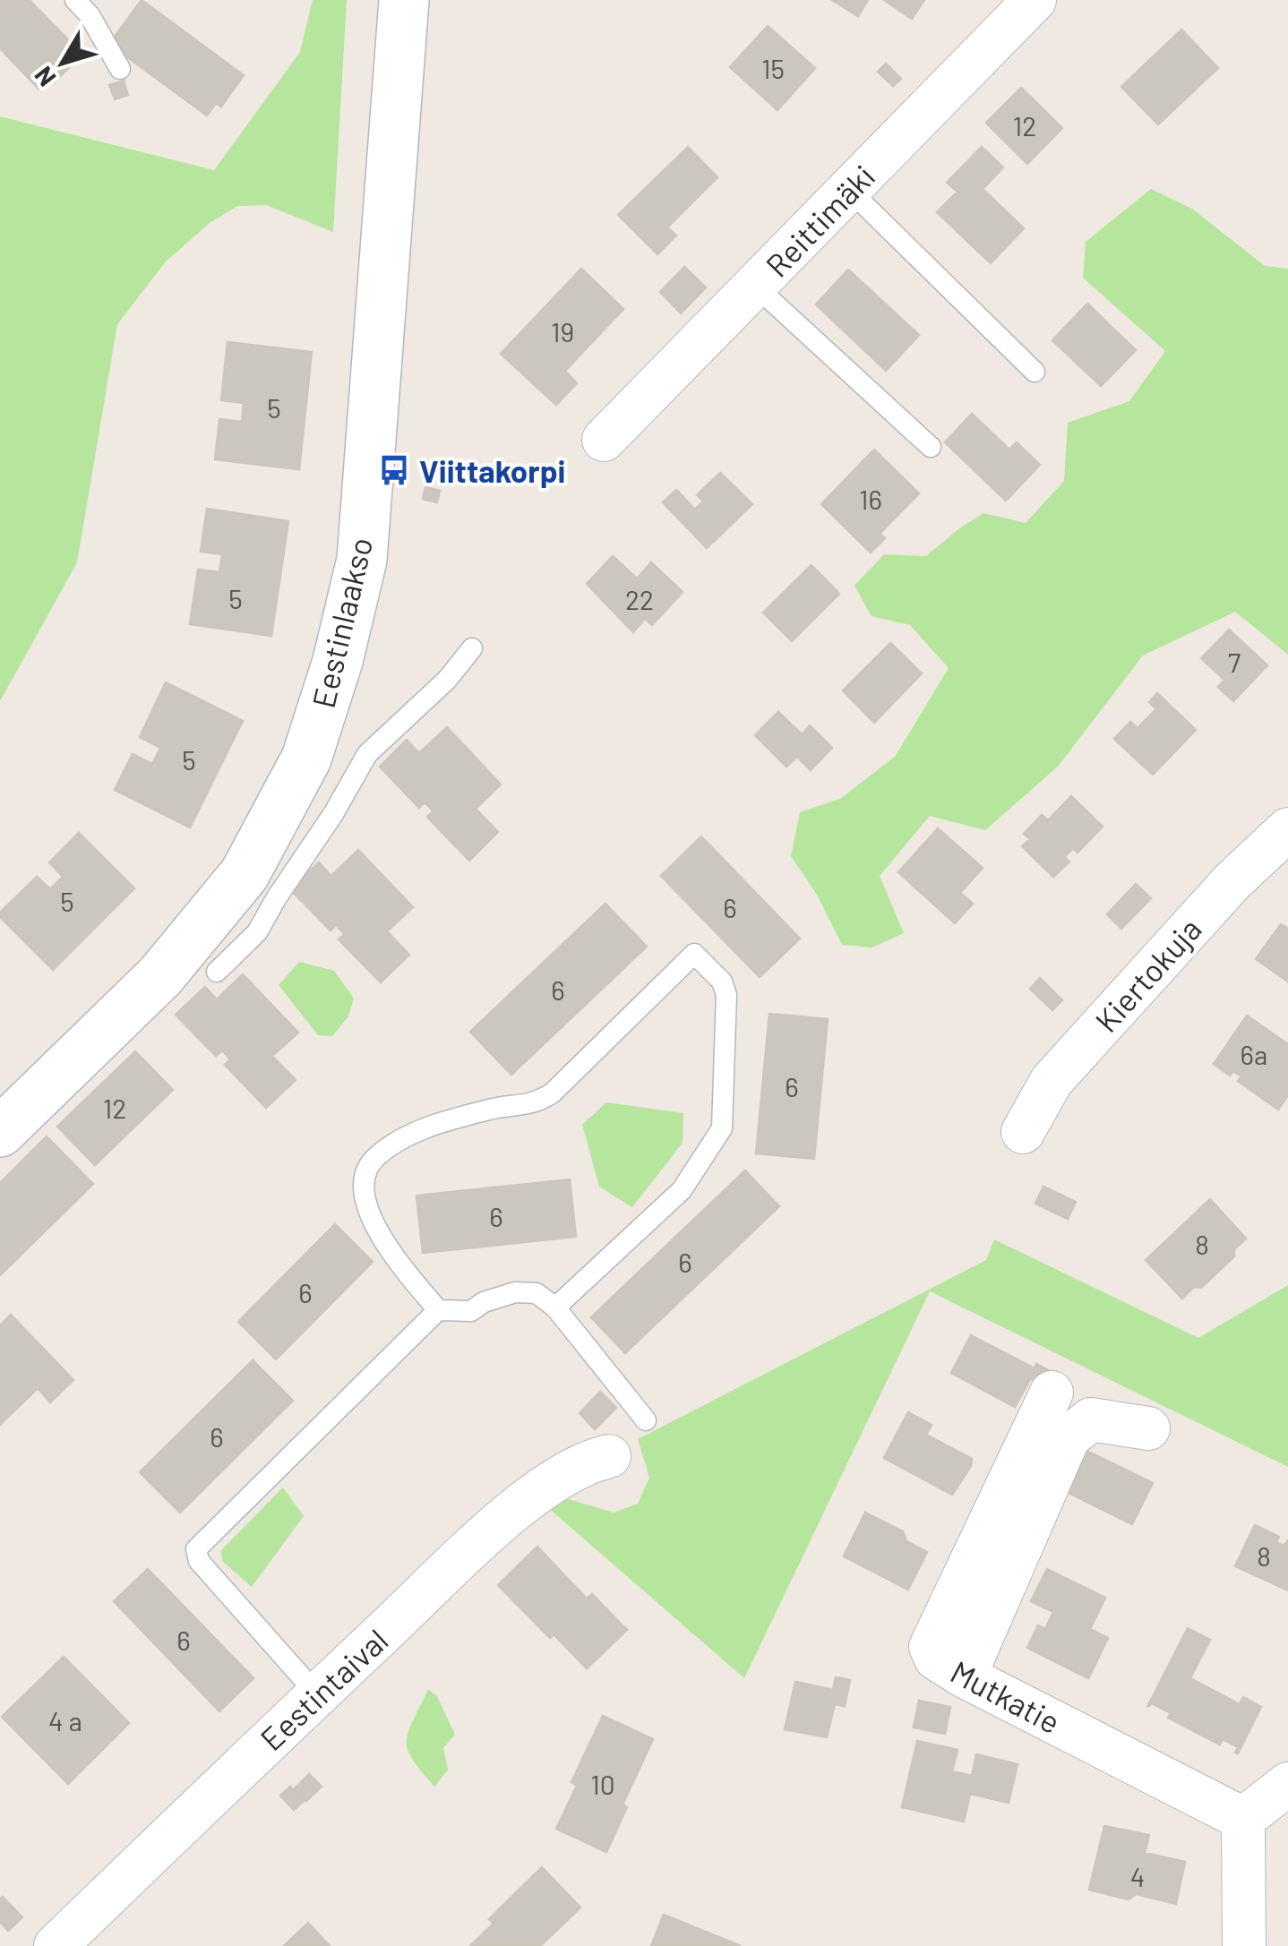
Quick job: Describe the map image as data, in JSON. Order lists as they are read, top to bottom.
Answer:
{
  "streets": {
    "street": [
      "Reittimäki",
      "Eestinlaakso",
      "Kiertokuja",
      "Eestintaival",
      "Mutkatie"
    ]
  },
  "places": {
    "bus stop": ["Viittakorpi"]
  },
  "house_numbers": [
    "15",
    "12",
    "19",
    "5",
    "16",
    "5",
    "22",
    "7",
    "5",
    "5",
    "6",
    "6",
    "6a",
    "6",
    "12",
    "6",
    "8",
    "6",
    "6",
    "6",
    "8",
    "6",
    "4 a",
    "10",
    "4"
  ],
  "north": "bottom left"
}
